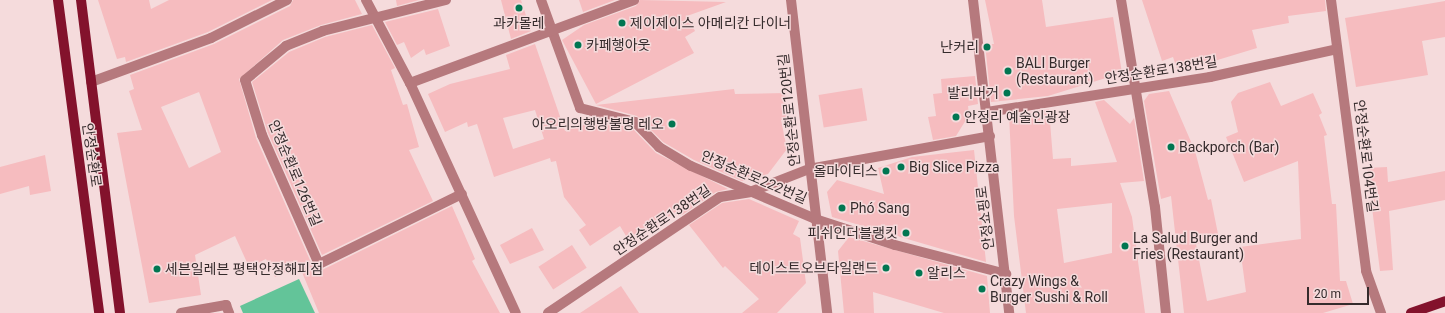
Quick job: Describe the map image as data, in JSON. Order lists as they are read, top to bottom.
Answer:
{
  "streets": {
    "main road": ["안정순환로"],
    "street": [
      "안정순환로138번길",
      "안정순환로120번길",
      "안정순환로104번길",
      "안정순환로126번길",
      "안정순환로222번길",
      "안정쇼핑로"
    ]
  },
  "crossings": [
    ["안정순환로138번길", "안정순환로120번길"],
    ["안정순환로138번길", "안정순환로104번길"],
    ["안정순환로138번길", "안정순환로222번길"],
    ["안정순환로138번길", "안정쇼핑로"],
    ["안정순환로120번길", "안정순환로222번길"],
    ["안정순환로222번길", "안정쇼핑로"]
  ],
  "places": [
    "과카몰레",
    "제이제이스 아메리칸 다이너",
    "카페행아웃",
    "난커리",
    "BALI Burger (Restaurant)",
    "발리버거",
    "안정리 예술인광장",
    "아오리의행방불명 레오",
    "Backporch (Bar)",
    "Big Slice Pizza",
    "올마이티스",
    "Phó Sang",
    "피쉬인더블랭킷",
    "La Salud Burger and Fries (Restaurant)",
    "테이스트오브타일랜드",
    "세븐일레븐 평택안정해피점",
    "알리스",
    "Crazy Wings & Burger Sushi & Roll"
  ],
  "scale_bar": "20 m"
}
